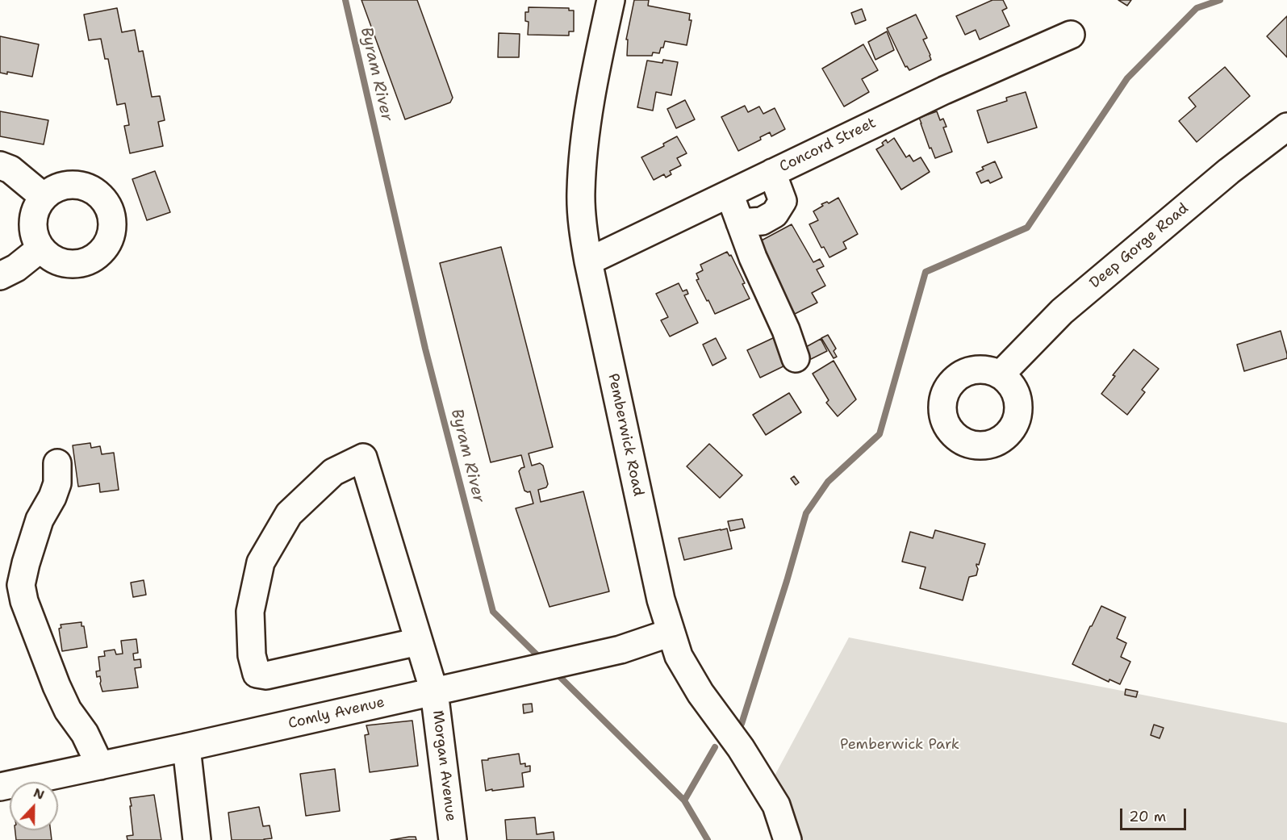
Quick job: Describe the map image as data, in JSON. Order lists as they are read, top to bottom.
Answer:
{
  "streets": {
    "street": [
      "Concord Street",
      "Deep Gorge Road",
      "Pemberwick Road",
      "Comly Avenue",
      "Morgan Avenue"
    ]
  },
  "crossings": [
    ["Concord Street", "Pemberwick Road"],
    ["Pemberwick Road", "Comly Avenue"],
    ["Comly Avenue", "Morgan Avenue"]
  ],
  "water": ["Byram River"],
  "parks": ["Pemberwick Park"],
  "scale_bar": "20 m",
  "north": "top"
}
